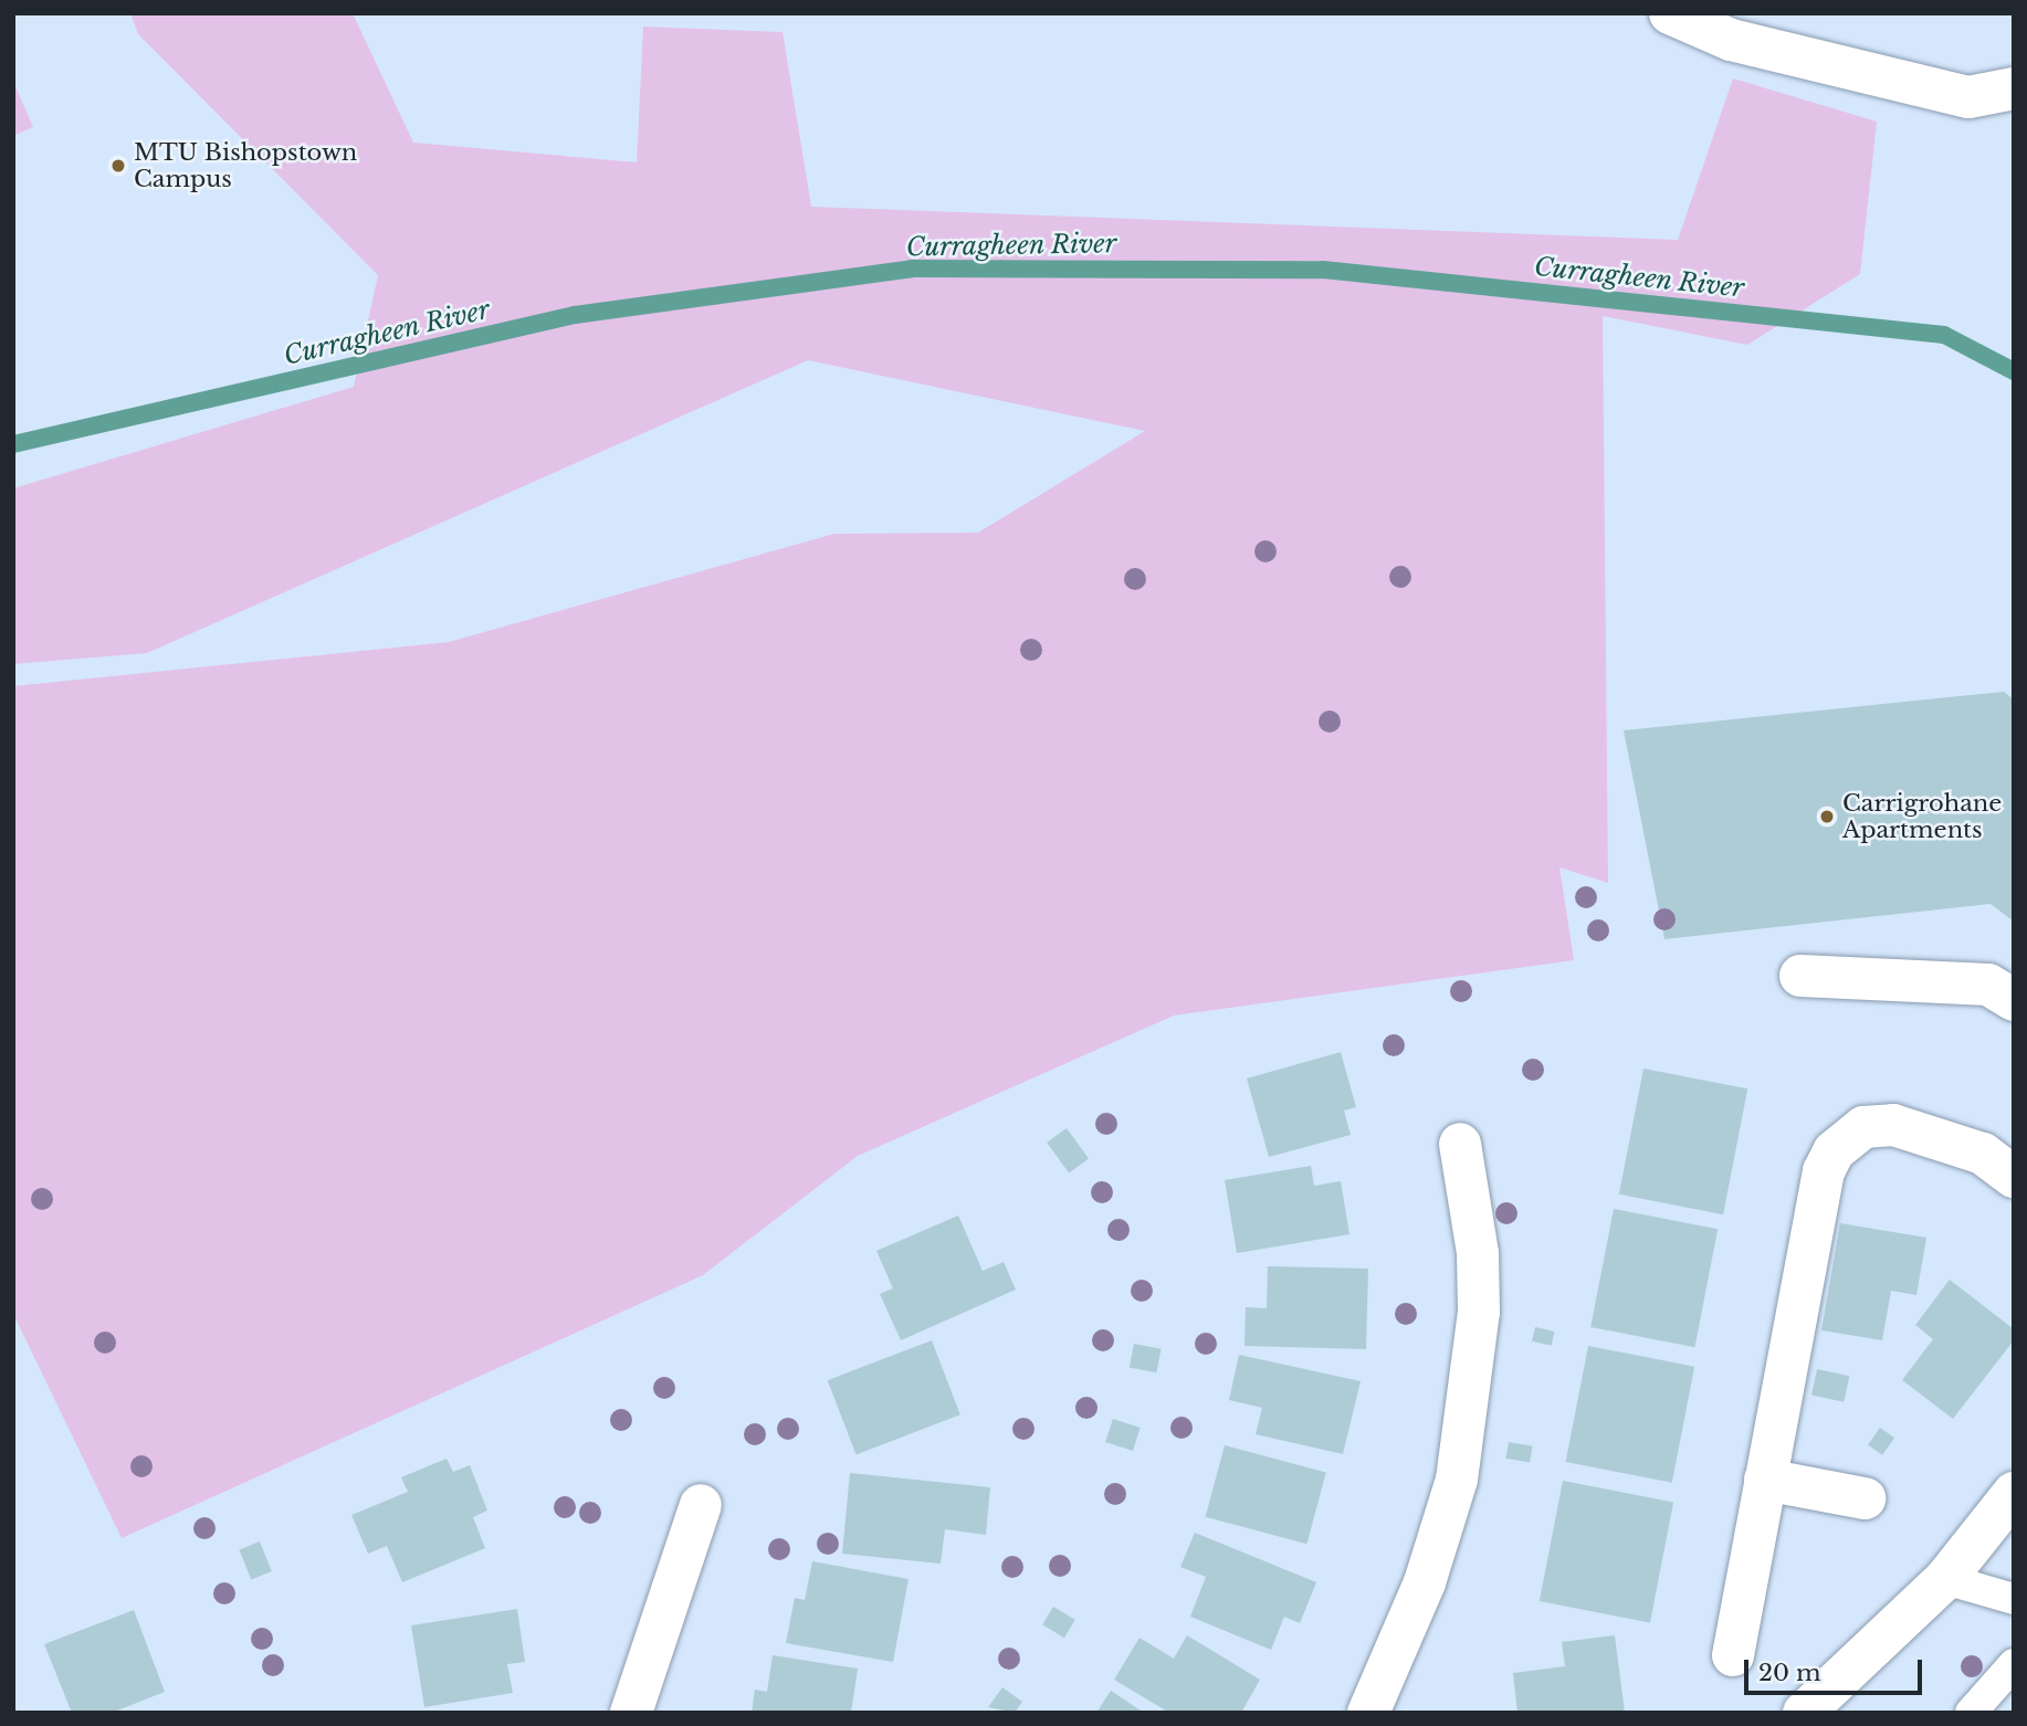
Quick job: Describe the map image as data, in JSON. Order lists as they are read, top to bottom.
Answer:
{
  "water": ["Curragheen River"],
  "places": ["MTU Bishopstown Campus", "Carrigrohane Apartments"],
  "scale_bar": "20 m"
}
